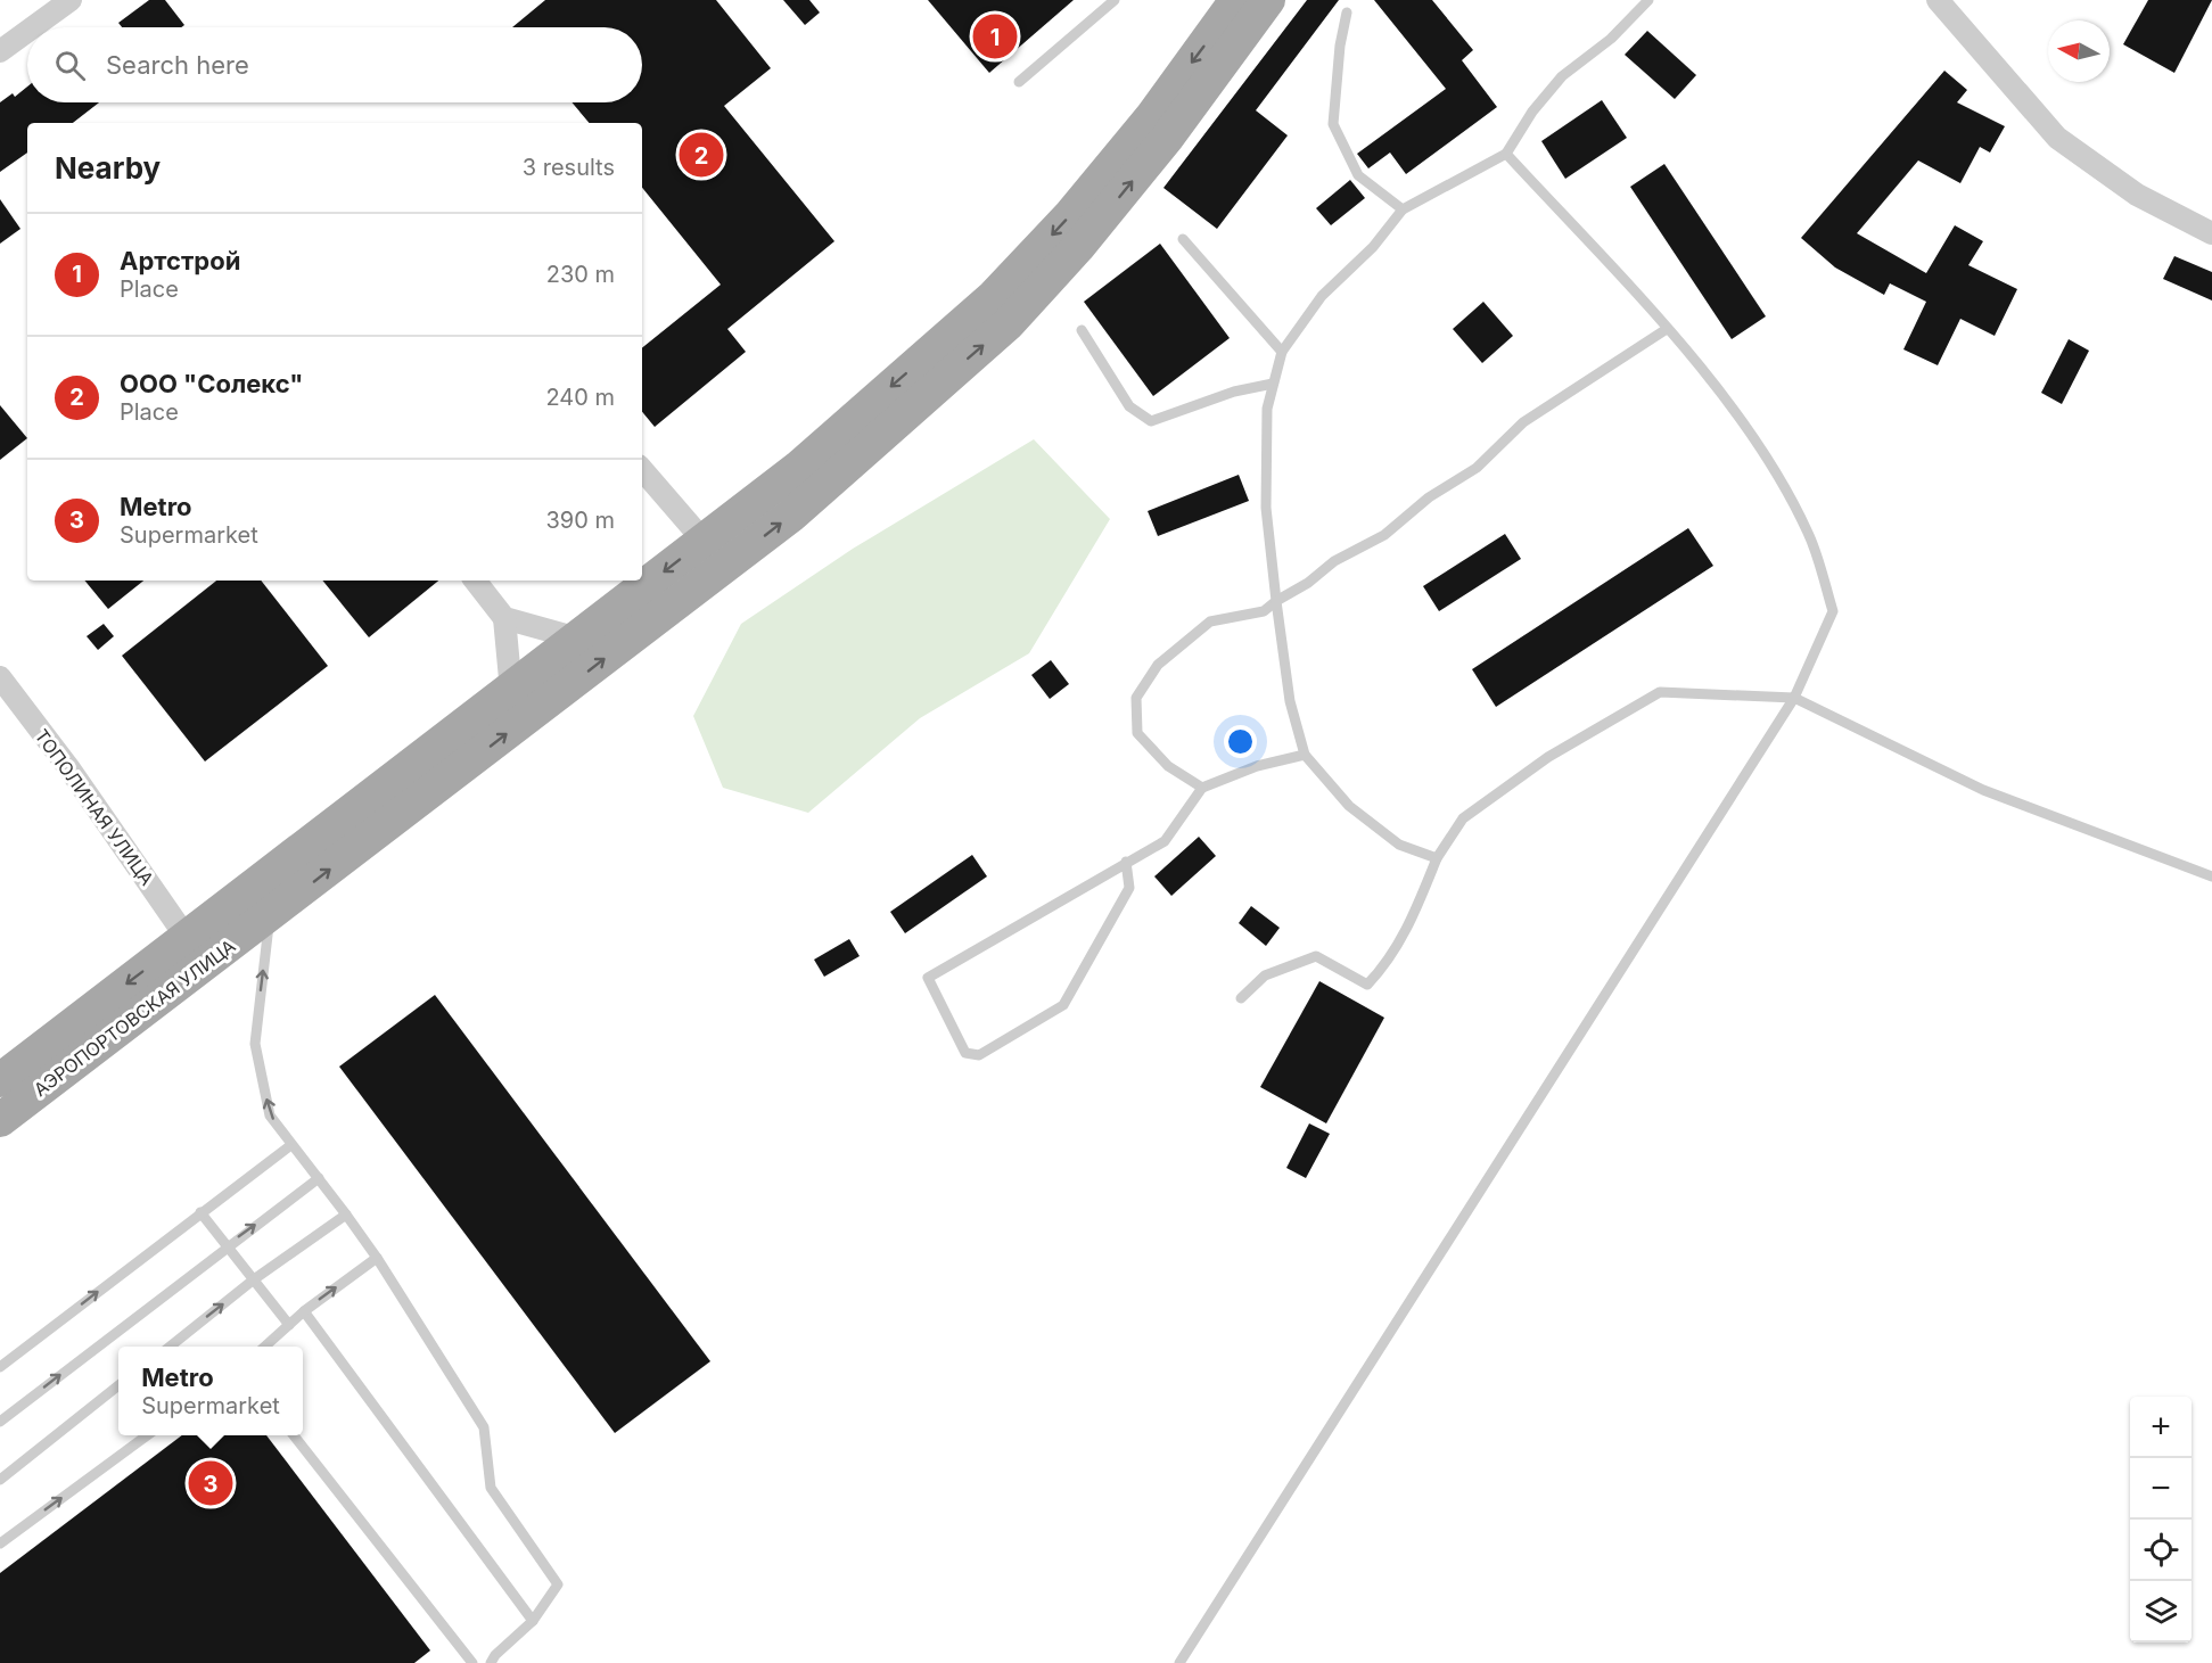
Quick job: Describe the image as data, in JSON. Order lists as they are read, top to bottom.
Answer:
{
  "streets": {
    "main road": ["АЭРОПОРТОВСКАЯ УЛИЦА"],
    "street": ["ТОПОЛИНАЯ УЛИЦА"]
  },
  "crossings": [
    ["ТОПОЛИНАЯ УЛИЦА", "АЭРОПОРТОВСКАЯ УЛИЦА"]
  ],
  "north": "left",
  "page": {
    "pins": ["1", "2", "3"],
    "search": "Search here",
    "heading": ["Nearby", "3 results"],
    "list": [
      {
        "mark": "1",
        "name": "Артстрой",
        "note": "Place",
        "value": "230 m"
      },
      {
        "mark": "2",
        "name": "ООО \"Солекс\"",
        "note": "Place",
        "value": "240 m"
      },
      {
        "mark": "3",
        "name": "Metro",
        "note": "Supermarket",
        "value": "390 m"
      }
    ],
    "popup": ["Metro", "Supermarket"],
    "map_buttons": ["+", "−"]
  }
}
